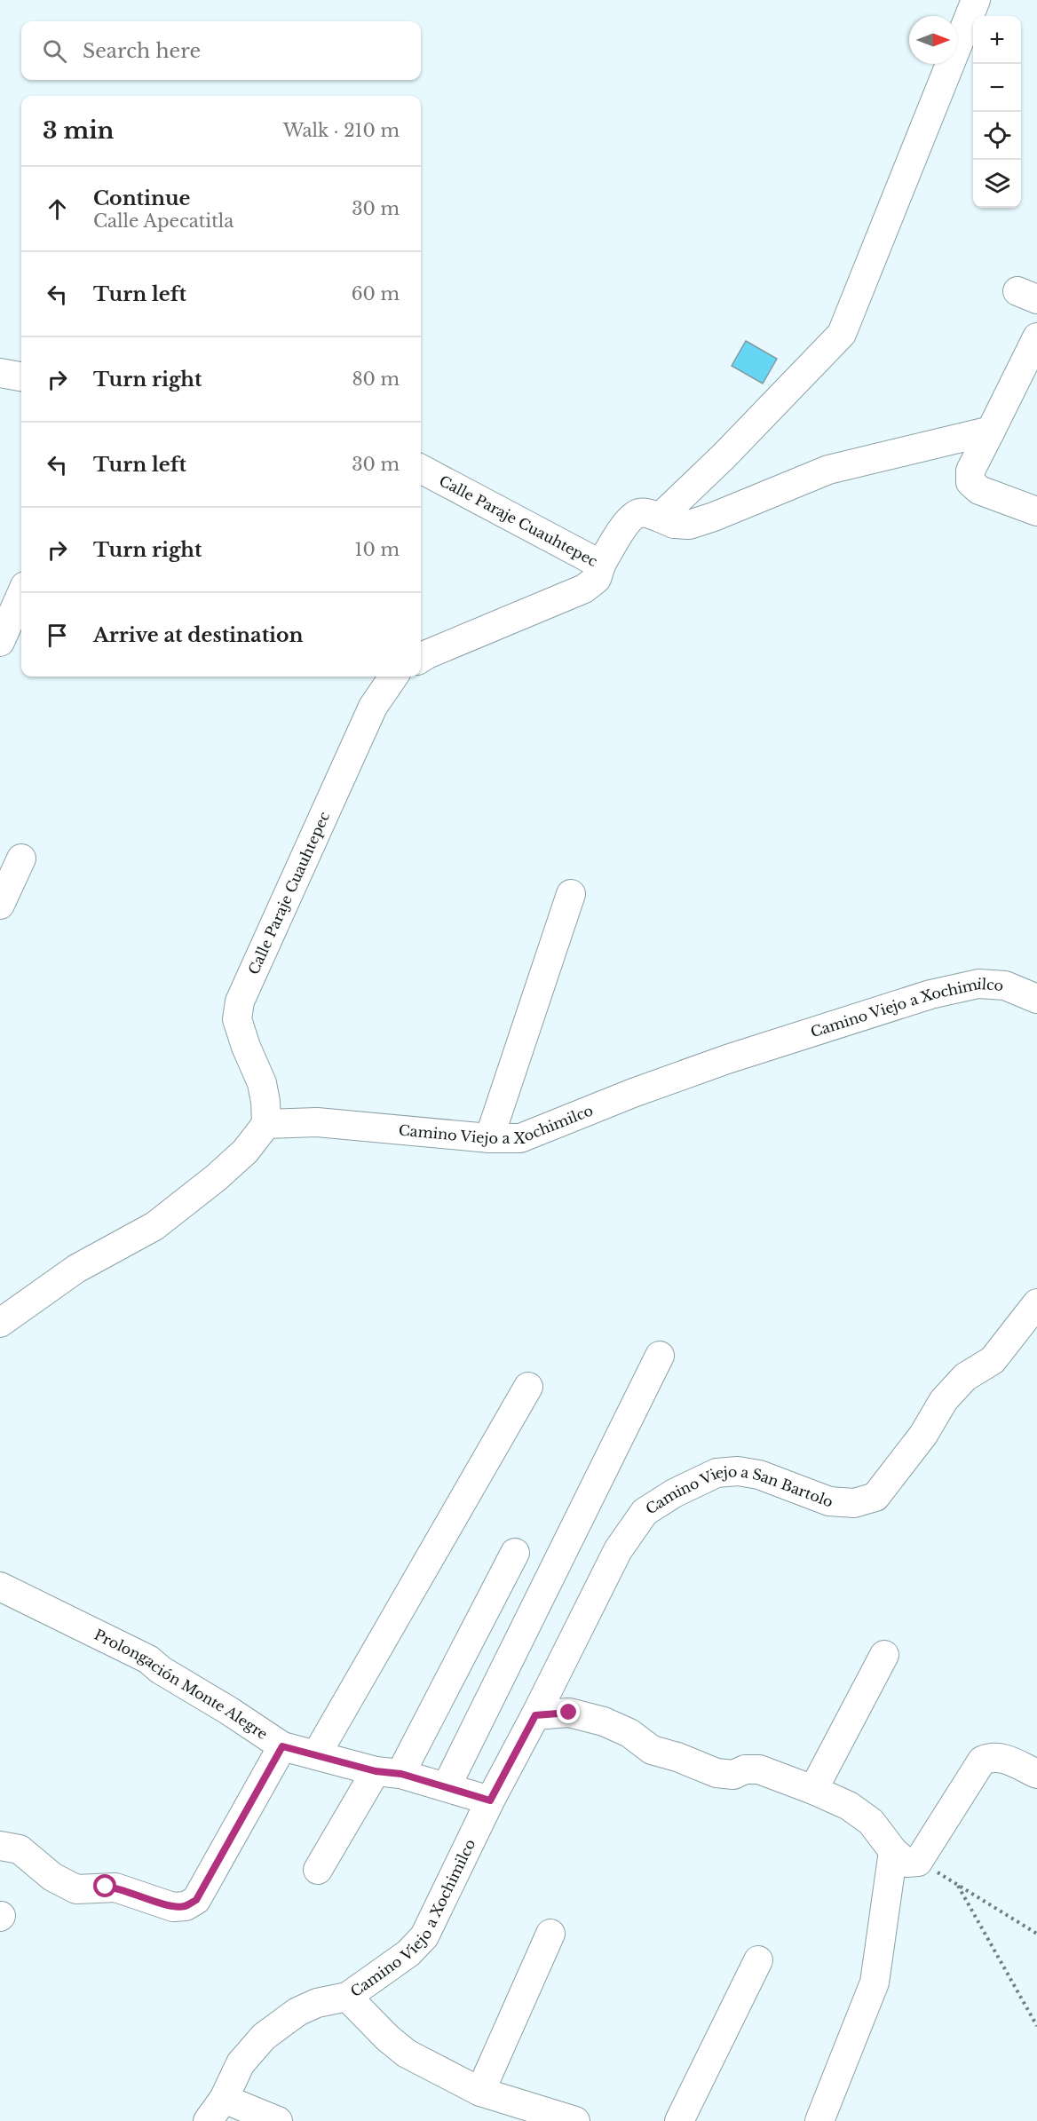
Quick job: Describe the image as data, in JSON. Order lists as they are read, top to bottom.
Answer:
{
  "streets": {
    "street": [
      "Calle Paraje Cuauhtepec",
      "Camino Viejo a Xochimilco",
      "Camino Viejo a San Bartolo",
      "Prolongación Monte Alegre"
    ]
  },
  "crossings": [
    ["Calle Paraje Cuauhtepec", "Camino Viejo a Xochimilco"],
    ["Camino Viejo a Xochimilco", "Camino Viejo a San Bartolo"],
    ["Camino Viejo a Xochimilco", "Prolongación Monte Alegre"],
    ["Camino Viejo a San Bartolo", "Prolongación Monte Alegre"]
  ],
  "north": "right",
  "page": {
    "map_buttons": ["+", "−"],
    "search": "Search here",
    "heading": ["3 min", "Walk · 210 m"],
    "list": [
      ["Continue", "Calle Apecatitla", "30 m"],
      ["Turn left", "60 m"],
      ["Turn right", "80 m"],
      ["Turn left", "30 m"],
      ["Turn right", "10 m"],
      "Arrive at destination"
    ]
  }
}
